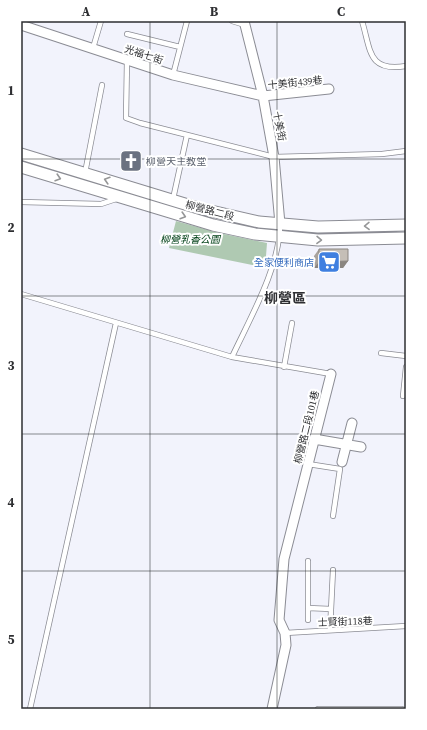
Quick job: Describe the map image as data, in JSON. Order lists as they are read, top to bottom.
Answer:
{
  "streets": {
    "street": [
      "光福七街",
      "十美街439巷",
      "十美街",
      "柳營路二段",
      "柳營路二段101巷"
    ],
    "lane": ["士賢街118巷"]
  },
  "crossings": [
    ["光福七街", "十美街439巷"],
    ["光福七街", "十美街"],
    ["十美街439巷", "十美街"],
    ["十美街", "柳營路二段"],
    ["柳營路二段101巷", "士賢街118巷"]
  ],
  "districts": ["柳營區"],
  "parks": ["柳營乳香公園"],
  "places": {
    "church": ["柳營天主教堂"],
    "supermarket": ["全家便利商店"]
  },
  "grid": {
    "columns": ["A", "B", "C"],
    "rows": [
      "1",
      "2",
      "3",
      "4",
      "5"
    ]
  }
}
